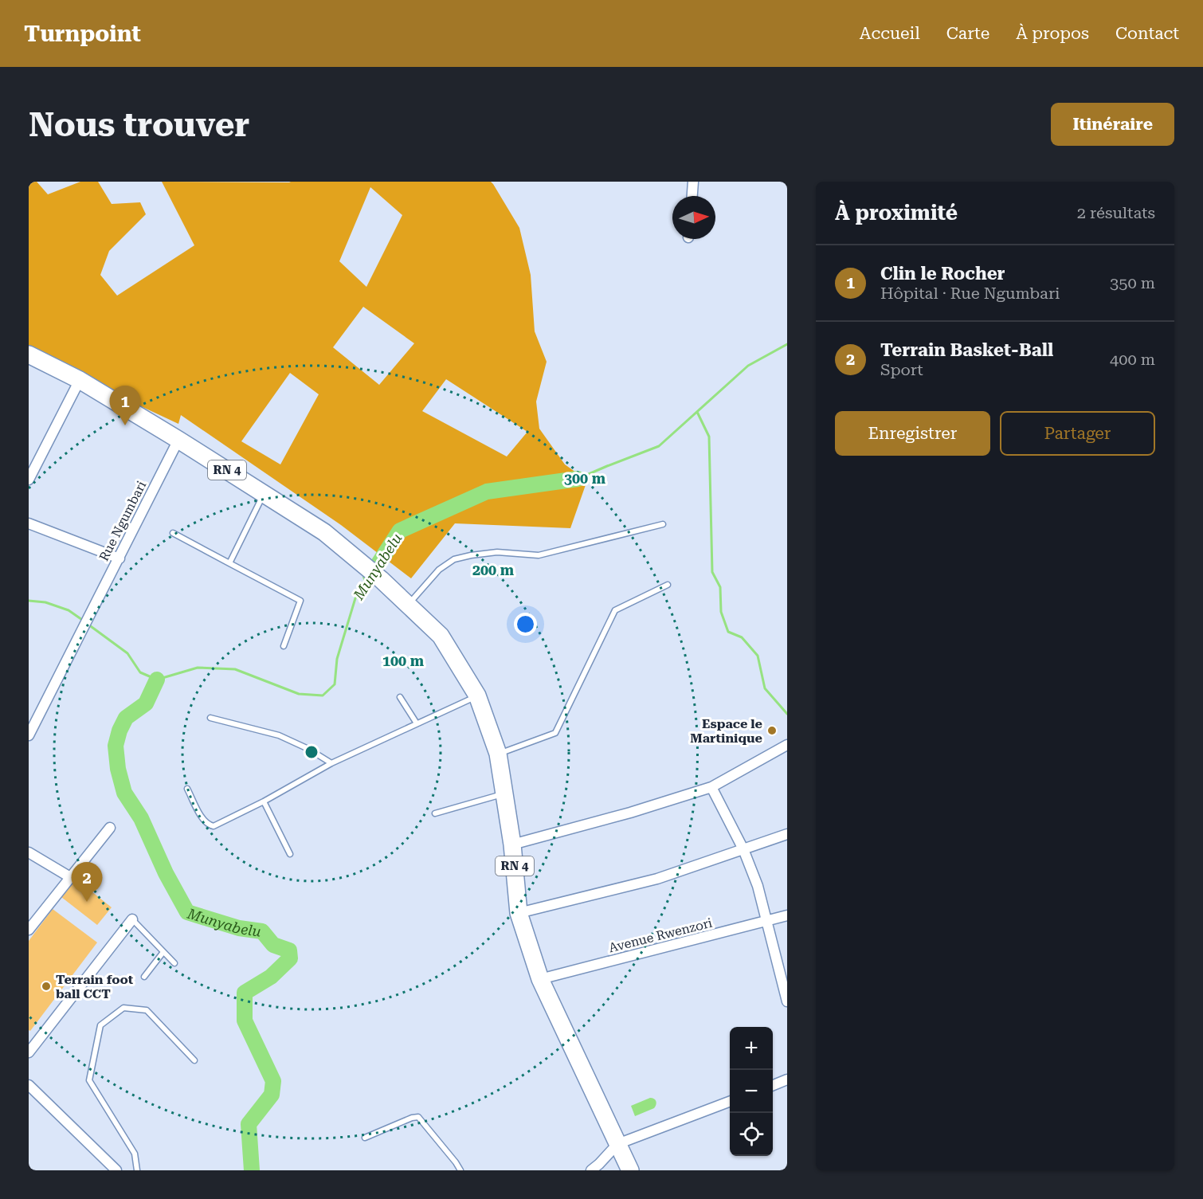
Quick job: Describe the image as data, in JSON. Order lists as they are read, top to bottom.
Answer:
{
  "streets": {
    "highway": ["RN 4"],
    "street": ["Rue Ngumbari", "Avenue Rwenzori"]
  },
  "crossings": [
    ["RN 4", "Rue Ngumbari"],
    ["RN 4", "Avenue Rwenzori"]
  ],
  "water": ["Munyabelu"],
  "places": ["Espace le Martinique", "Terrain foot ball CCT"],
  "north": "right",
  "page": {
    "header": "Turnpoint",
    "nav": [
      "Accueil",
      "Carte",
      "À propos",
      "Contact"
    ],
    "buttons": [
      "Itinéraire",
      ["Enregistrer", "Partager"]
    ],
    "title": "Nous trouver",
    "heading": ["À proximité", "2 résultats"],
    "list": [
      {
        "mark": "1",
        "name": "Clin le Rocher",
        "note": "Hôpital · Rue Ngumbari",
        "value": "350 m"
      },
      {
        "mark": "2",
        "name": "Terrain Basket-Ball",
        "note": "Sport",
        "value": "400 m"
      }
    ],
    "pins": ["1", "2"],
    "map_buttons": ["+", "−"]
  },
  "rings": ["300 m", "200 m", "100 m"]
}
